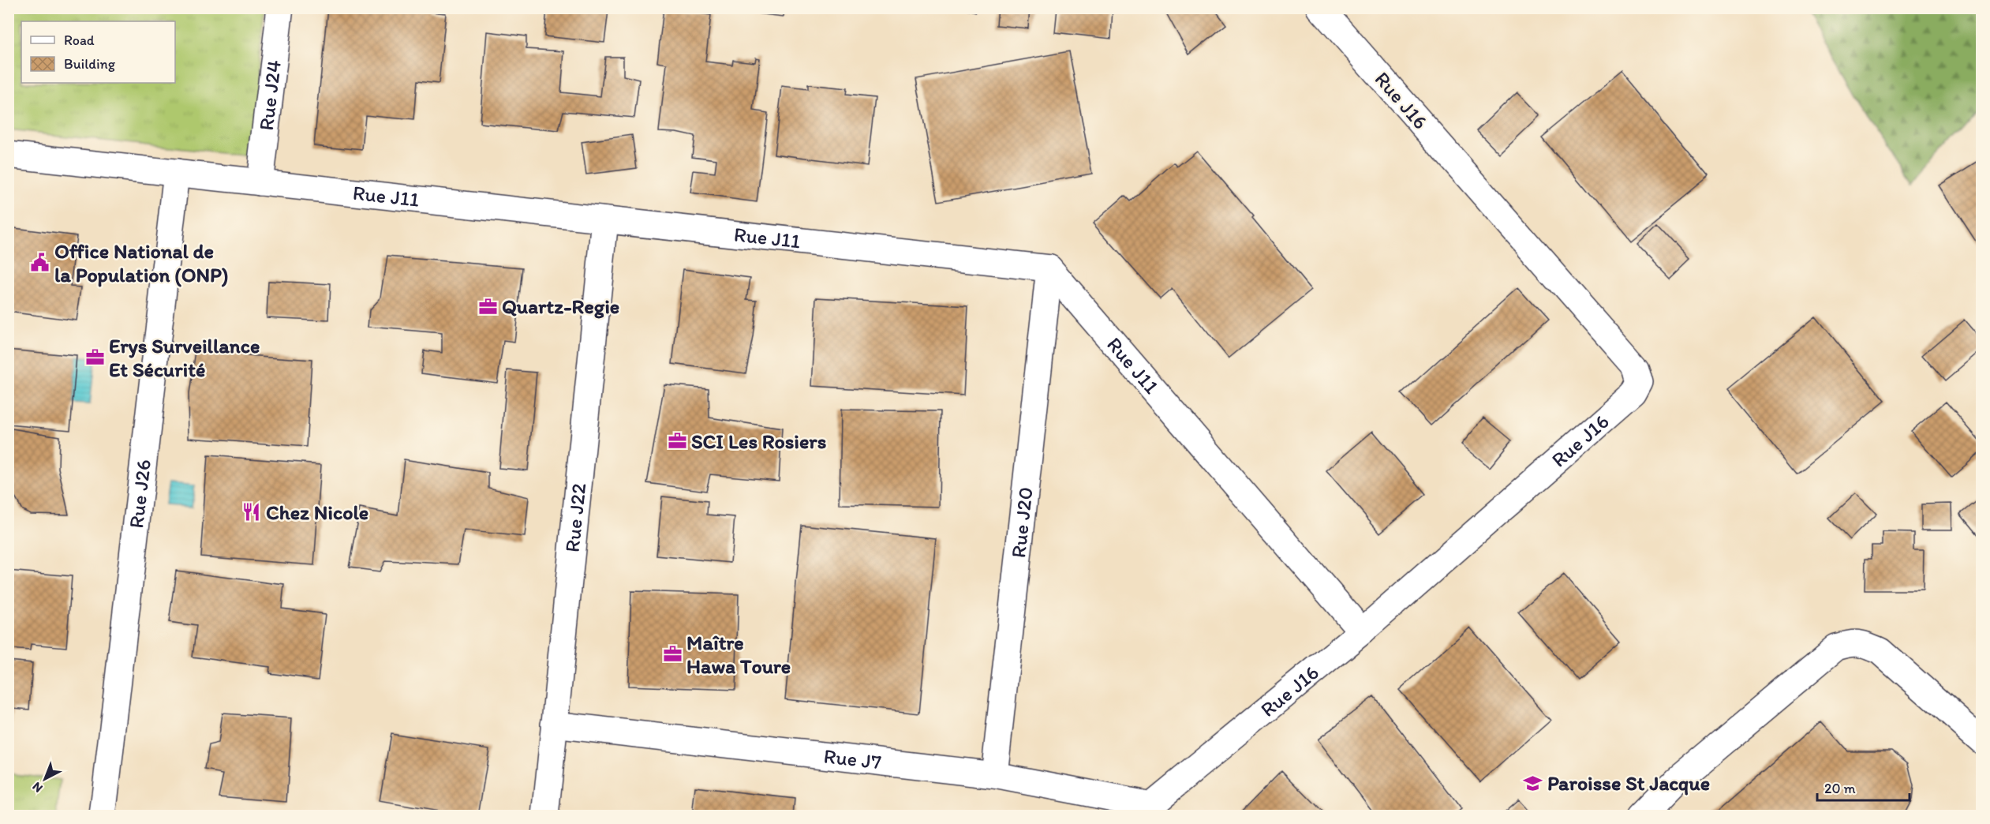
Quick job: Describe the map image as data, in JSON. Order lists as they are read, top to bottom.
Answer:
{
  "streets": {
    "street": [
      "Rue J24",
      "Rue J16",
      "Rue J11",
      "Rue J26",
      "Rue J22",
      "Rue J20",
      "Rue J7"
    ]
  },
  "crossings": [
    ["Rue J24", "Rue J11"],
    ["Rue J16", "Rue J11"],
    ["Rue J16", "Rue J7"],
    ["Rue J11", "Rue J26"],
    ["Rue J11", "Rue J22"],
    ["Rue J11", "Rue J20"],
    ["Rue J22", "Rue J7"],
    ["Rue J20", "Rue J7"]
  ],
  "places": {
    "public building": ["Office National de la Population (ONP)"],
    "office": [
      "Quartz-Regie",
      "Erys Surveillance Et Sécurité",
      "SCI Les Rosiers",
      "Maître Hawa Toure"
    ],
    "restaurant": ["Chez Nicole"],
    "school or university": ["Paroisse St Jacque"]
  },
  "legend": ["Road", "Building"],
  "scale_bar": "20 m",
  "north": "bottom left"
}
